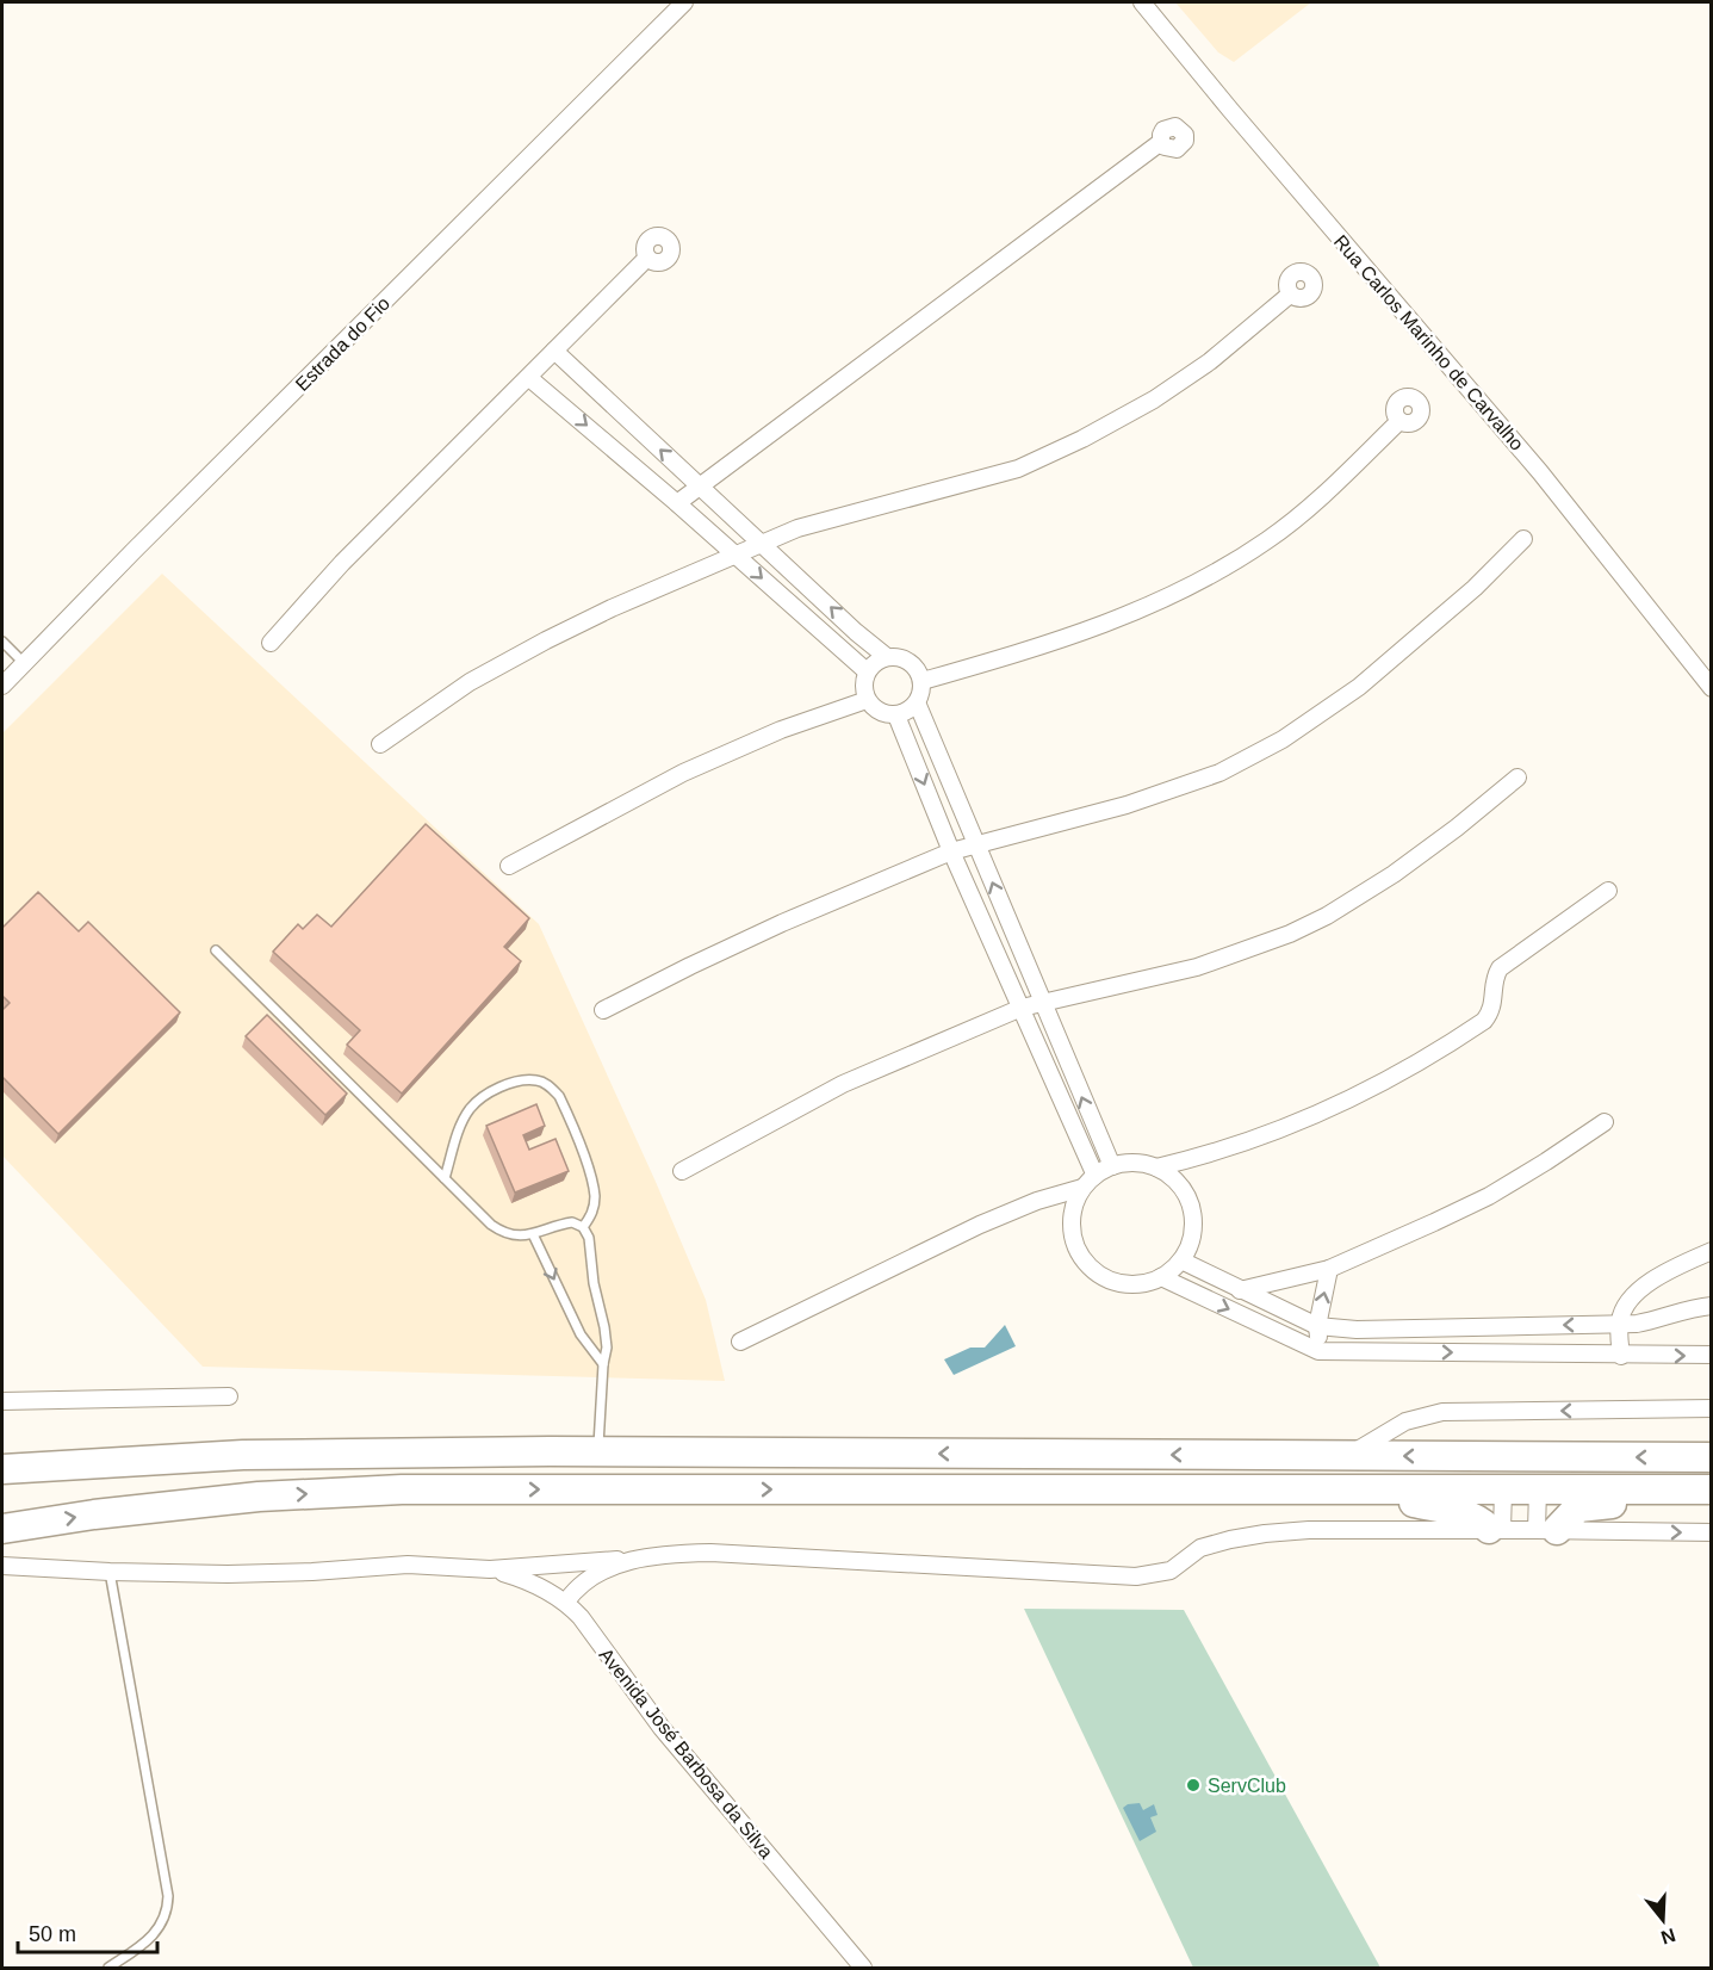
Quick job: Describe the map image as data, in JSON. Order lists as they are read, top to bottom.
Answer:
{
  "streets": {
    "street": ["Rua Carlos Marinho de Carvalho", "Estrada do Fio", "Avenida José Barbosa da Silva"]
  },
  "places": ["ServClub"],
  "scale_bar": "50 m",
  "north": "bottom"
}
